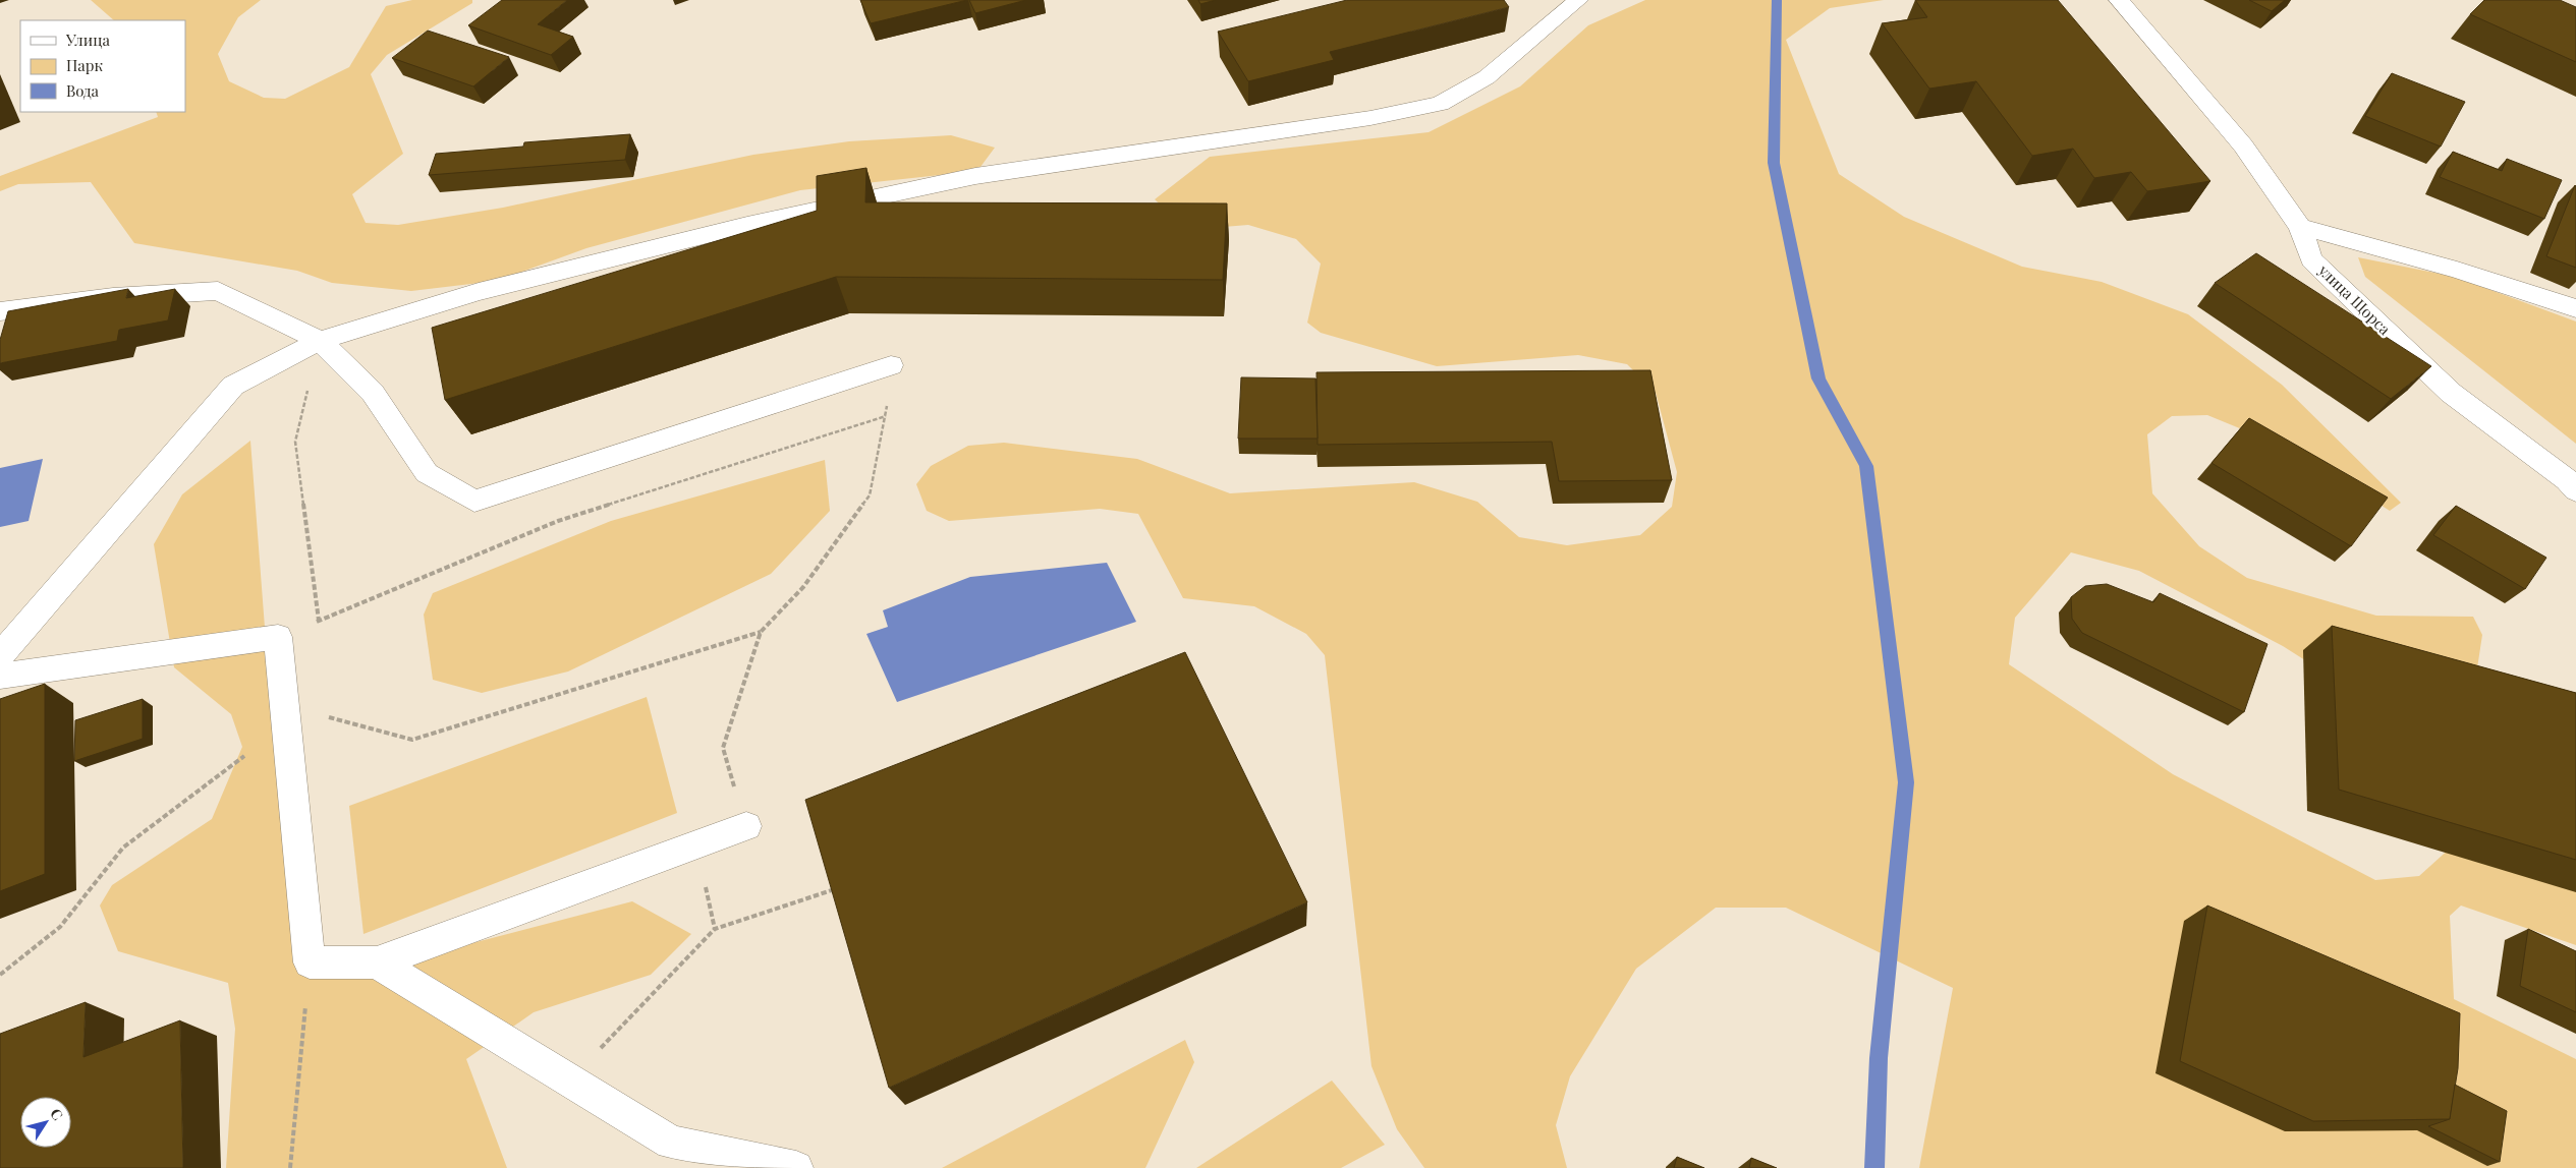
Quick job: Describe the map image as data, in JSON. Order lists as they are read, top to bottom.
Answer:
{
  "streets": {
    "street": ["улица Щорса"]
  },
  "legend": ["Улица", "Парк", "Вода"],
  "north": "top right"
}
